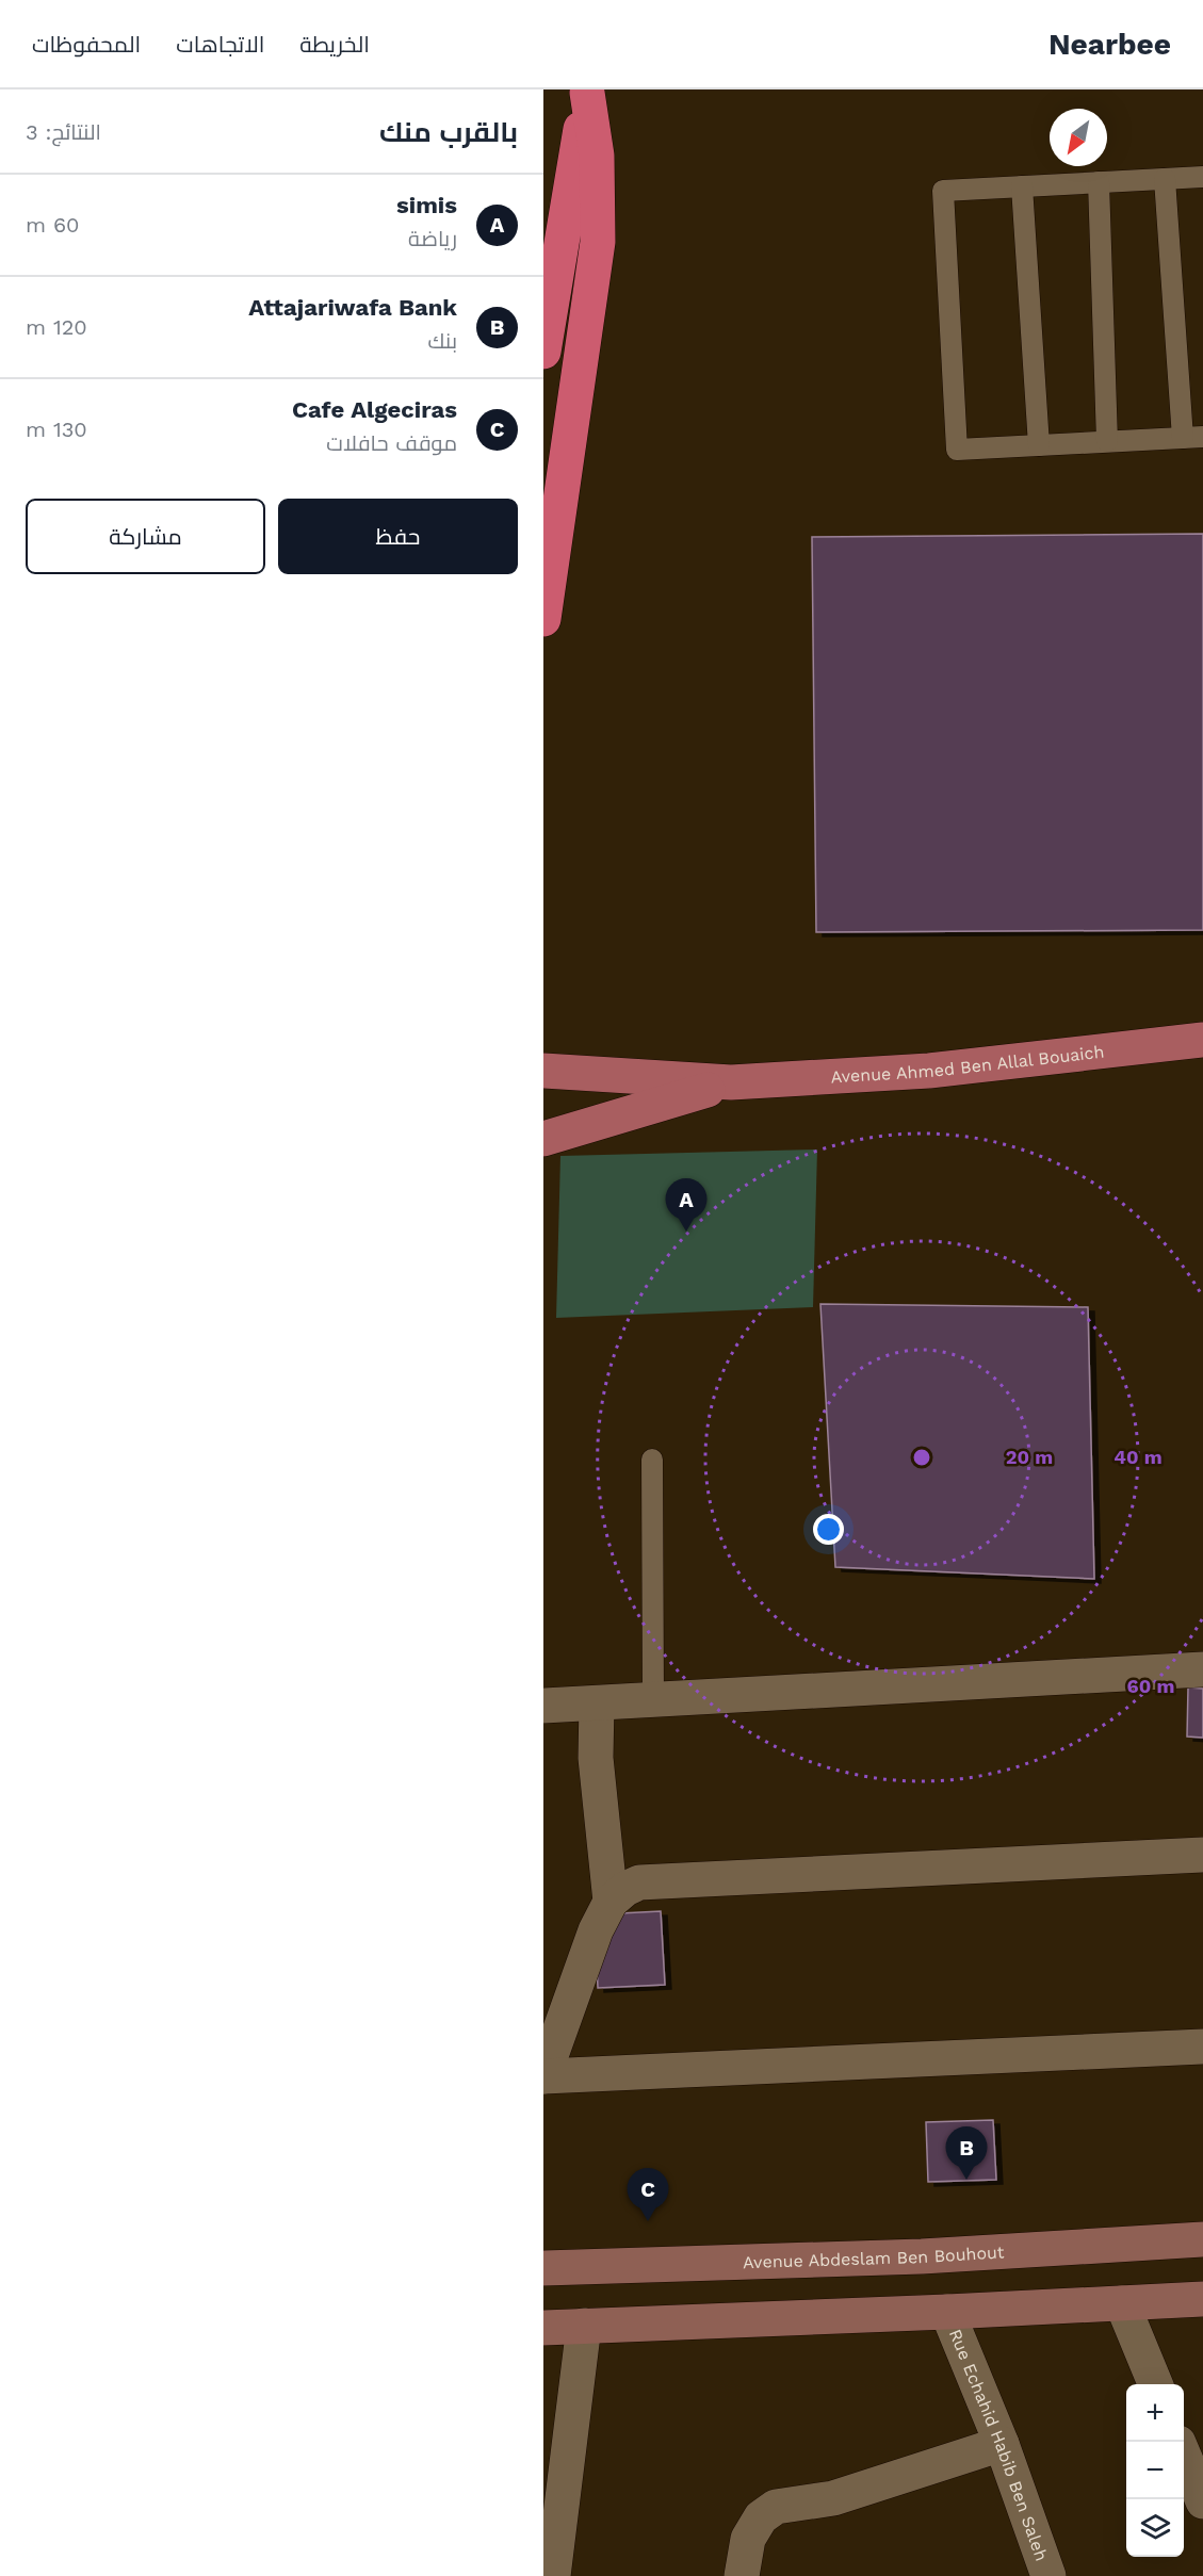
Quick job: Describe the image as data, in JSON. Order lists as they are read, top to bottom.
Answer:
{
  "streets": {
    "main road": ["Avenue Ahmed Ben Allal Bouaich", "Avenue Abdeslam Ben Bouhout"],
    "street": ["Rue Echahid Habib Ben Saleh"]
  },
  "north": "bottom left",
  "page": {
    "header": "Nearbee",
    "nav": ["الخريطة", "الاتجاهات", "المحفوظات"],
    "heading": ["بالقرب منك", "النتائج: 3"],
    "list": [
      {
        "mark": "A",
        "name": "simis",
        "note": "رياضة",
        "value": "60 m"
      },
      {
        "mark": "B",
        "name": "Attajariwafa Bank",
        "note": "بنك",
        "value": "120 m"
      },
      {
        "mark": "C",
        "name": "Cafe Algeciras",
        "note": "موقف حافلات",
        "value": "130 m"
      }
    ],
    "buttons": ["حفظ", "مشاركة"],
    "pins": ["A", "B", "C"],
    "map_buttons": ["+", "−"]
  },
  "rings": ["20 m", "40 m", "60 m"]
}
